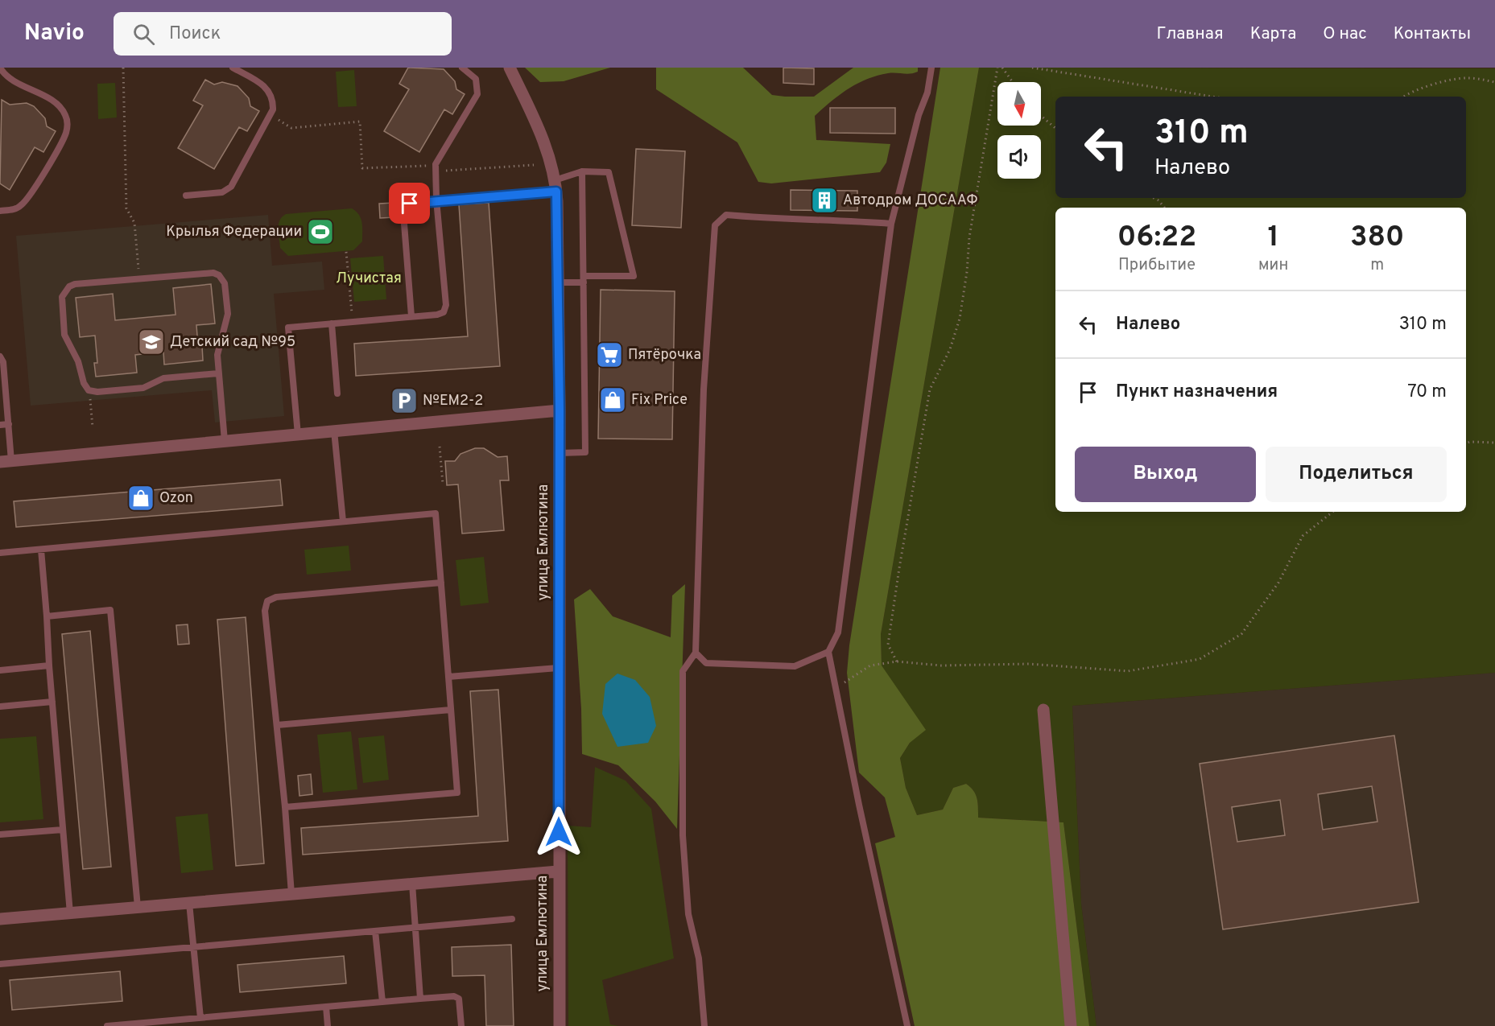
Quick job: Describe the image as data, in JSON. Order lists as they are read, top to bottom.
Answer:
{
  "streets": {
    "street": ["улица Емлютина"]
  },
  "parks": ["Лучистая"],
  "places": {
    "building": ["Автодром ДОСААФ"],
    "sports": ["Крылья Федерации"],
    "school or university": ["Детский сад №95"],
    "supermarket": ["Пятёрочка"],
    "shop": ["Fix Price", "Ozon"],
    "parking": ["№ЕМ2-2"]
  },
  "north": "bottom",
  "page": {
    "header": "Navio",
    "search": "Поиск",
    "nav": [
      "Главная",
      "Карта",
      "О нас",
      "Контакты"
    ],
    "turn": ["310 m", "Налево"],
    "eta": [
      "06:22",
      "Прибытие",
      "1",
      "мин",
      "380",
      "m"
    ],
    "list": [
      {
        "name": "Налево",
        "value": "310 m"
      },
      {
        "name": "Пункт назначения",
        "value": "70 m"
      }
    ],
    "buttons": ["Выход", "Поделиться"]
  }
}
